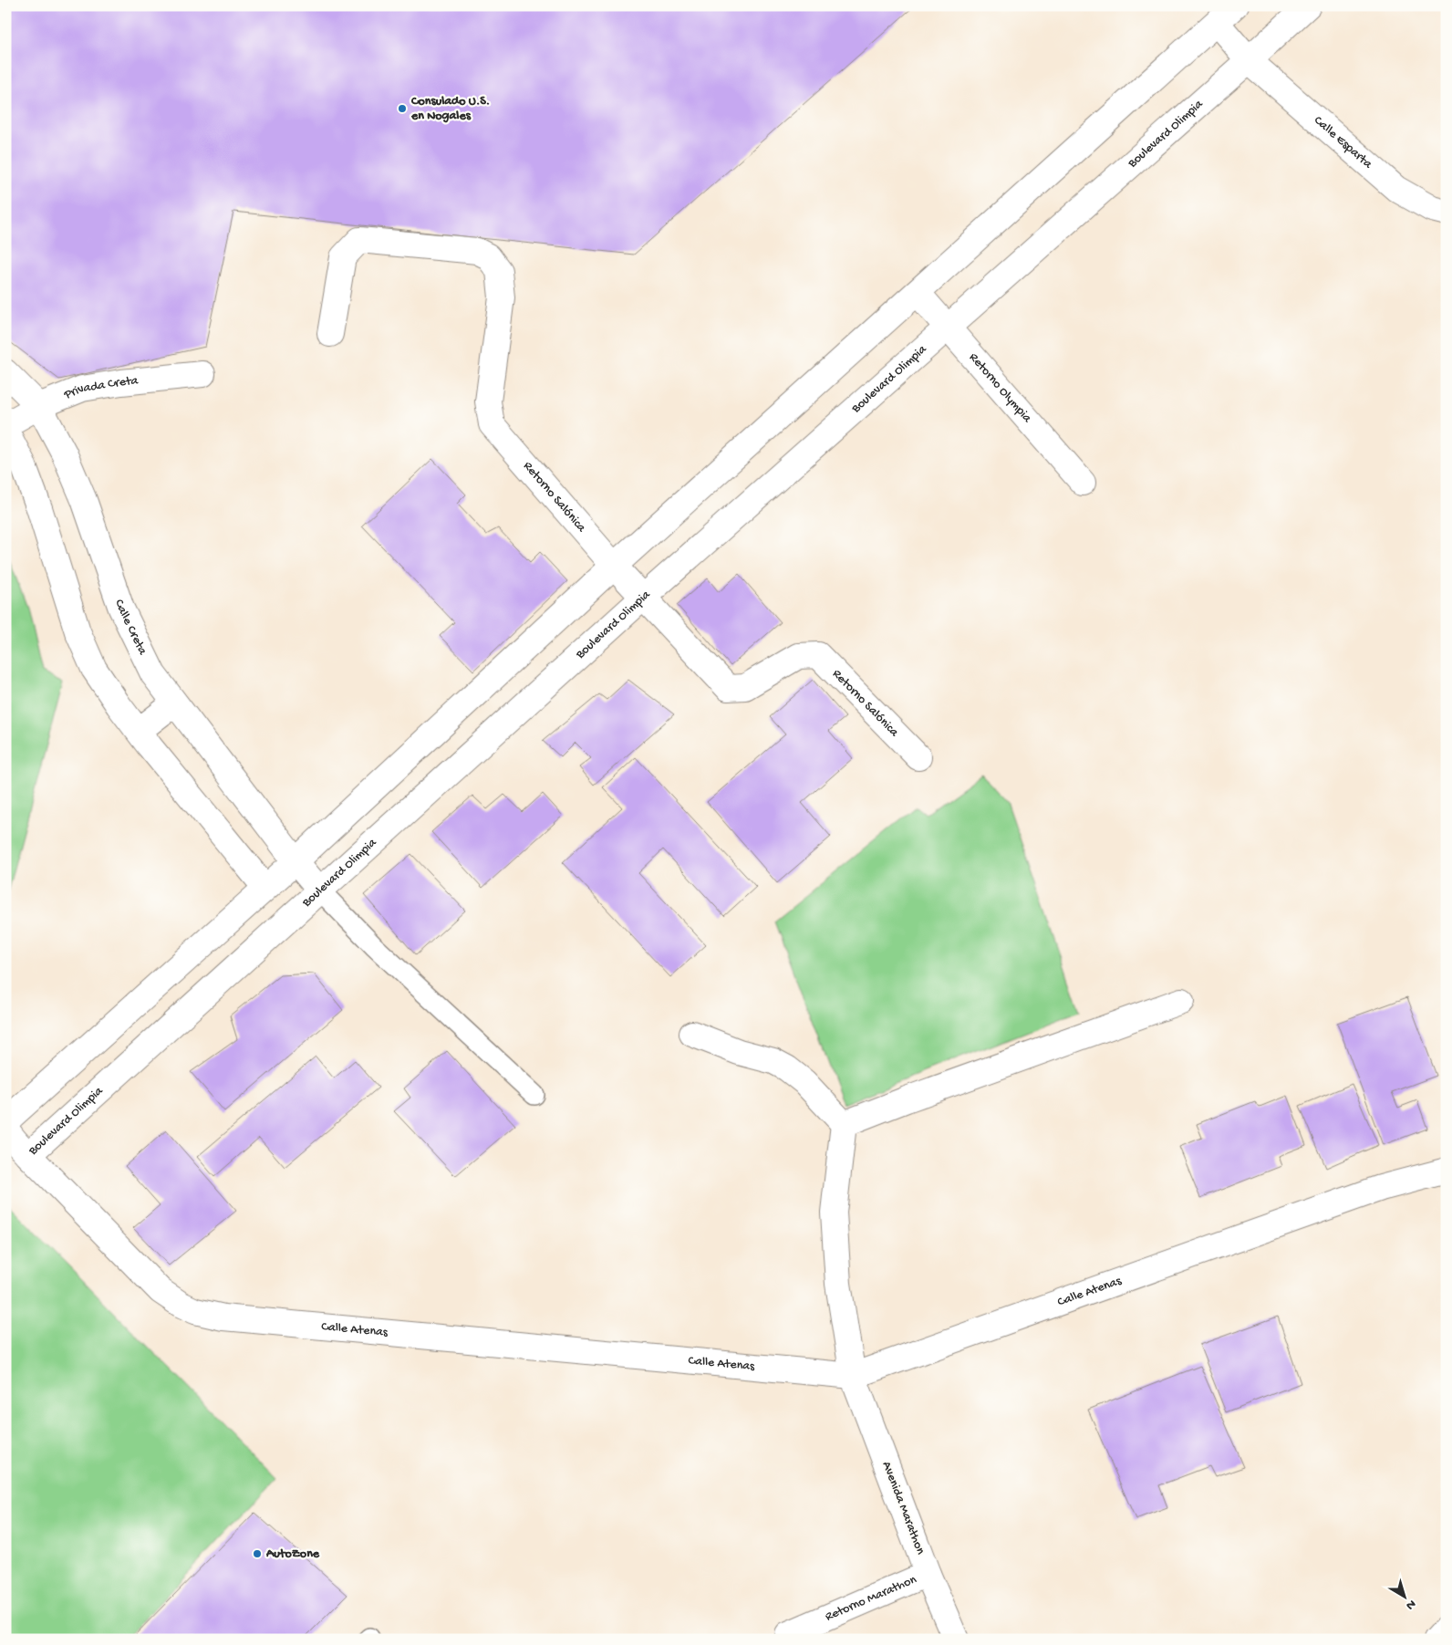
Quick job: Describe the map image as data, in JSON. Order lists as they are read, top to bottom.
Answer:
{
  "streets": {
    "street": [
      "Boulevard Olimpia",
      "Calle Esparta",
      "Retorno Olympia",
      "Privada Creta",
      "Retorno Salónica",
      "Calle Creta",
      "Calle Atenas",
      "Avenida Marathon",
      "Retorno Marathon"
    ]
  },
  "crossings": [
    ["Boulevard Olimpia", "Calle Esparta"],
    ["Boulevard Olimpia", "Retorno Olympia"],
    ["Boulevard Olimpia", "Retorno Salónica"],
    ["Boulevard Olimpia", "Calle Creta"],
    ["Boulevard Olimpia", "Calle Atenas"],
    ["Privada Creta", "Calle Creta"],
    ["Calle Atenas", "Avenida Marathon"],
    ["Avenida Marathon", "Retorno Marathon"]
  ],
  "places": ["Consulado U.S. en Nogales", "AutoZone"],
  "north": "bottom right"
}
